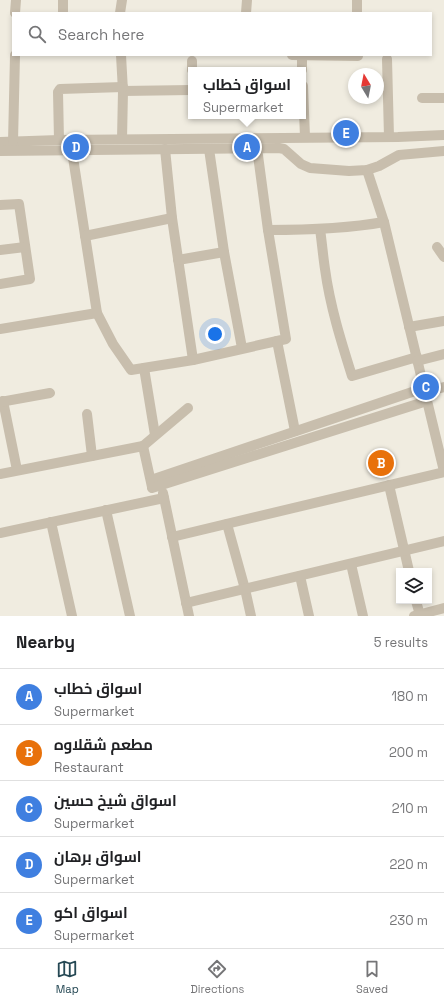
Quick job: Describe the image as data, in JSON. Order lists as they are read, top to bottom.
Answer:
{
  "north": "top",
  "page": {
    "search": "Search here",
    "popup": ["اسواق خطاب", "Supermarket"],
    "pins": [
      "E",
      "A",
      "D",
      "C",
      "B"
    ],
    "heading": ["Nearby", "5 results"],
    "list": [
      {
        "mark": "A",
        "name": "اسواق خطاب",
        "note": "Supermarket",
        "value": "180 m"
      },
      {
        "mark": "B",
        "name": "مطعم شقلاوه",
        "note": "Restaurant",
        "value": "200 m"
      },
      {
        "mark": "C",
        "name": "اسواق شيخ حسين",
        "note": "Supermarket",
        "value": "210 m"
      },
      {
        "mark": "D",
        "name": "اسواق برهان",
        "note": "Supermarket",
        "value": "220 m"
      },
      {
        "mark": "E",
        "name": "اسواق اكو",
        "note": "Supermarket",
        "value": "230 m"
      }
    ],
    "nav": ["Map", "Directions", "Saved"]
  }
}
